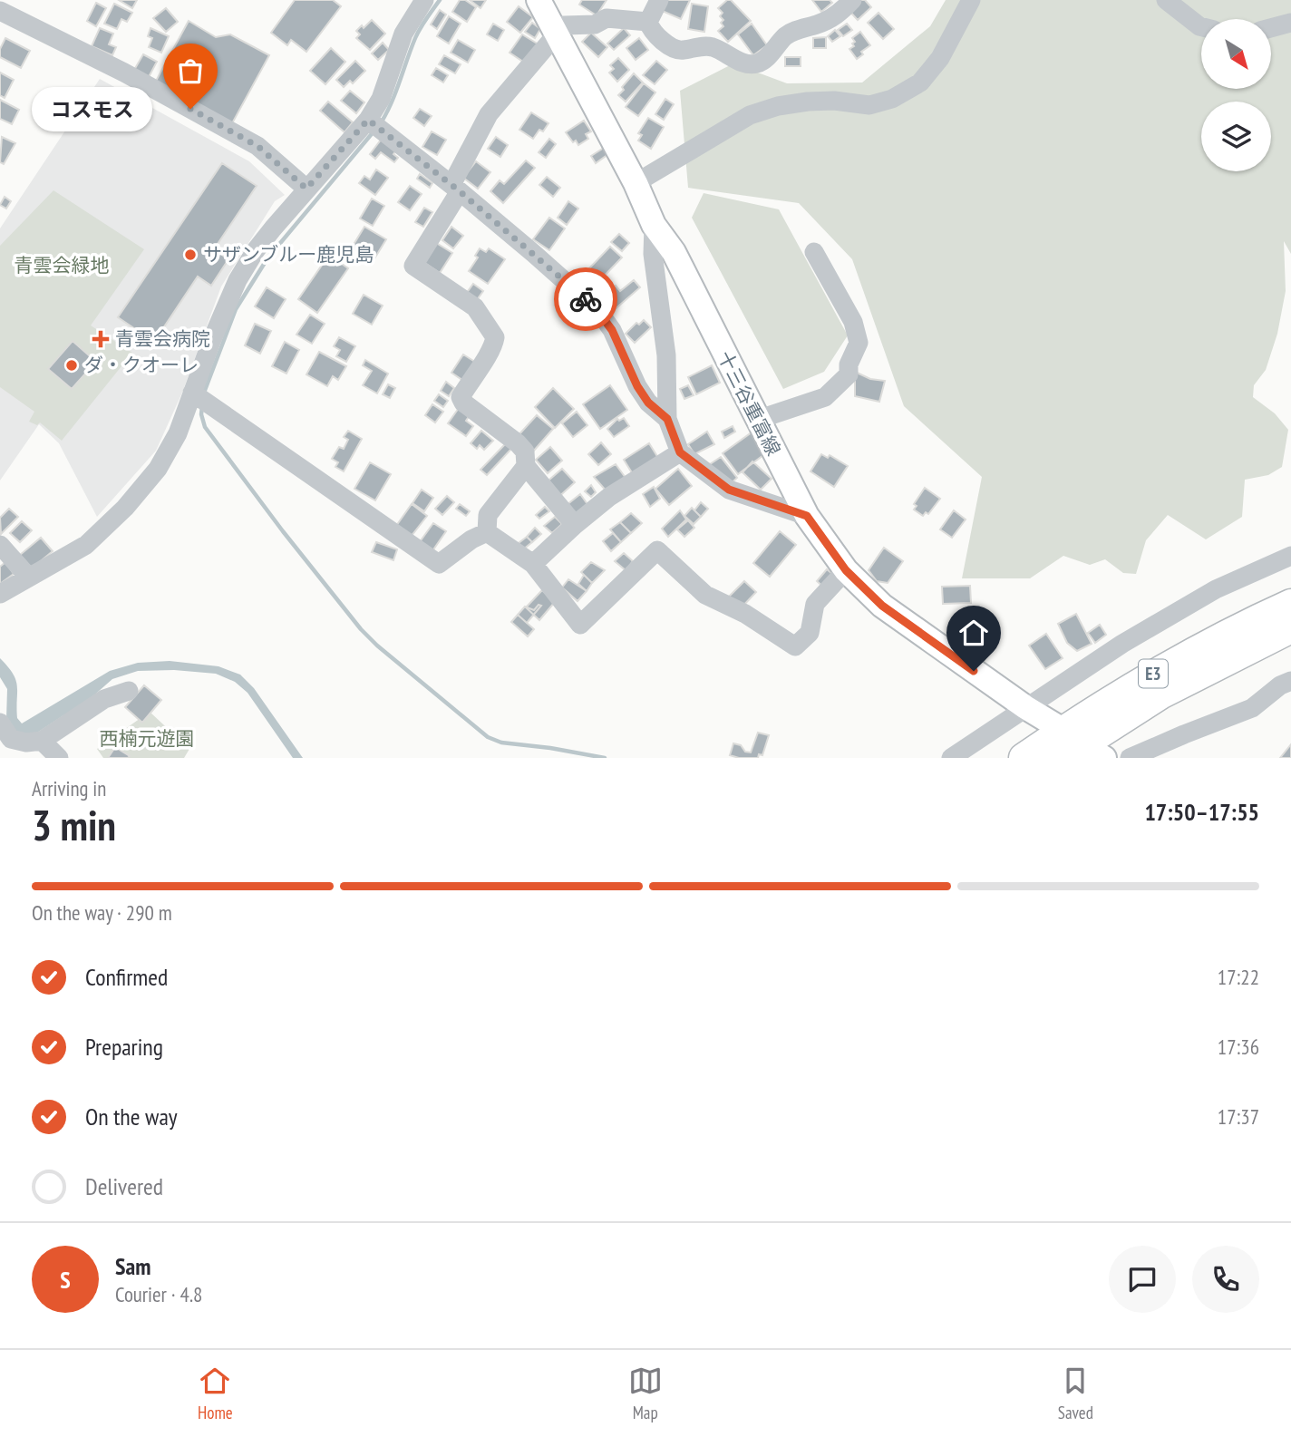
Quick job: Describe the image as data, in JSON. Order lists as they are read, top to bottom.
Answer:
{
  "streets": {
    "highway": ["E3"],
    "main road": ["十三谷重富線"]
  },
  "parks": ["青雲会緑地", "西楠元遊園"],
  "places": {
    "other": ["コスモス", "サザンブルー鹿児島", "ダ・クオーレ"],
    "health": ["青雲会病院"]
  },
  "north": "bottom right",
  "page": {
    "bubble": "コスモス",
    "heading": ["3 min", "Arriving in", "17:50–17:55"],
    "panel": ["Sam", "Courier · 4.8"],
    "bar": "On the way · 290 m",
    "list": [
      ["Confirmed", "17:22"],
      ["Preparing", "17:36"],
      ["On the way", "17:37"],
      "Delivered"
    ],
    "round": "S",
    "tabs": ["Home", "Map", "Saved"]
  }
}
